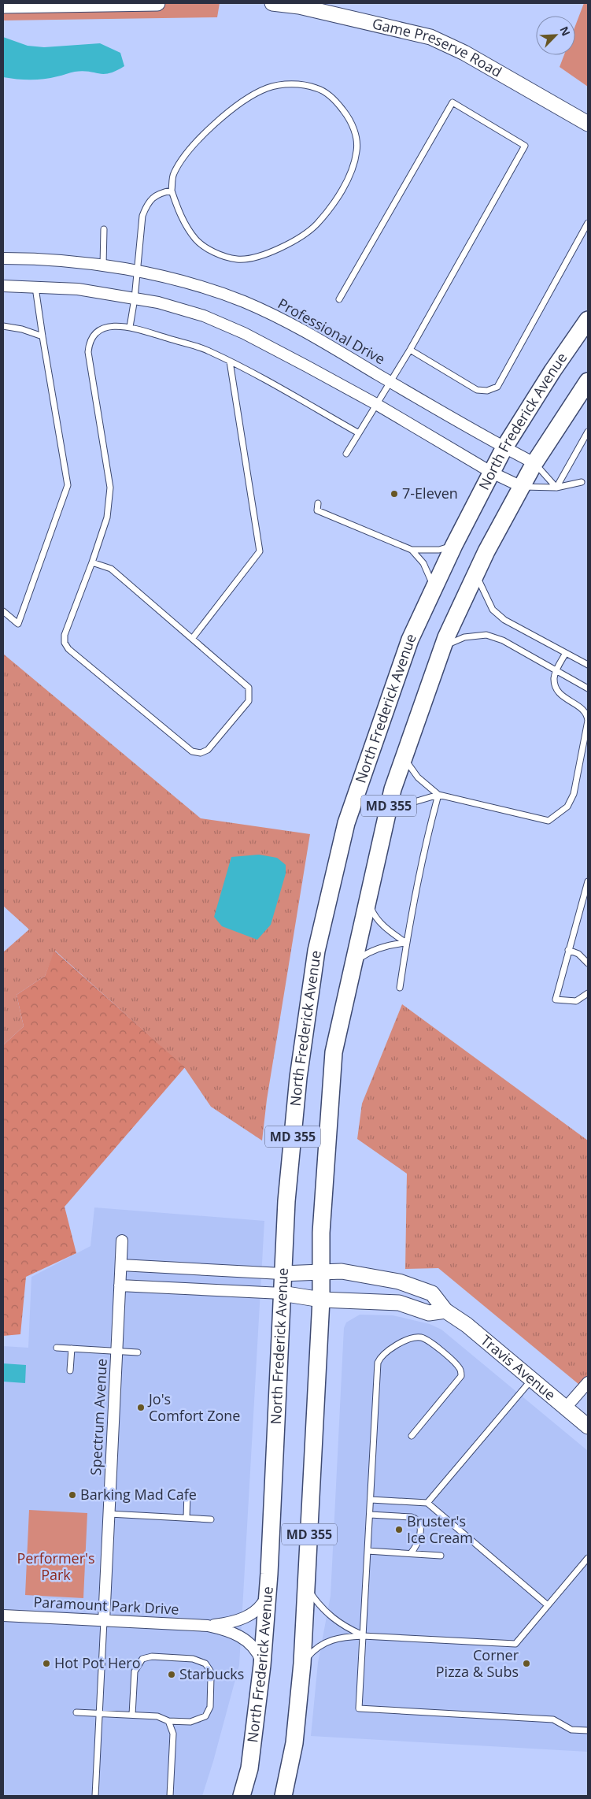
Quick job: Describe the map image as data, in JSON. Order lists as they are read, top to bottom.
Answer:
{
  "streets": {
    "main road": ["North Frederick Avenue", "MD 355"],
    "street": [
      "Game Preserve Road",
      "Professional Drive",
      "Travis Avenue",
      "Spectrum Avenue",
      "Paramount Park Drive"
    ]
  },
  "crossings": [
    ["Professional Drive", "North Frederick Avenue"],
    ["Professional Drive", "MD 355"],
    ["North Frederick Avenue", "Travis Avenue"],
    ["North Frederick Avenue", "Paramount Park Drive"],
    ["MD 355", "Travis Avenue"],
    ["Spectrum Avenue", "Paramount Park Drive"]
  ],
  "parks": ["Performer's Park"],
  "places": [
    "7-Eleven",
    "Jo's Comfort Zone",
    "Barking Mad Cafe",
    "Bruster's Ice Cream",
    "Hot Pot Hero",
    "Corner Pizza & Subs",
    "Starbucks"
  ],
  "north": "top right"
}
